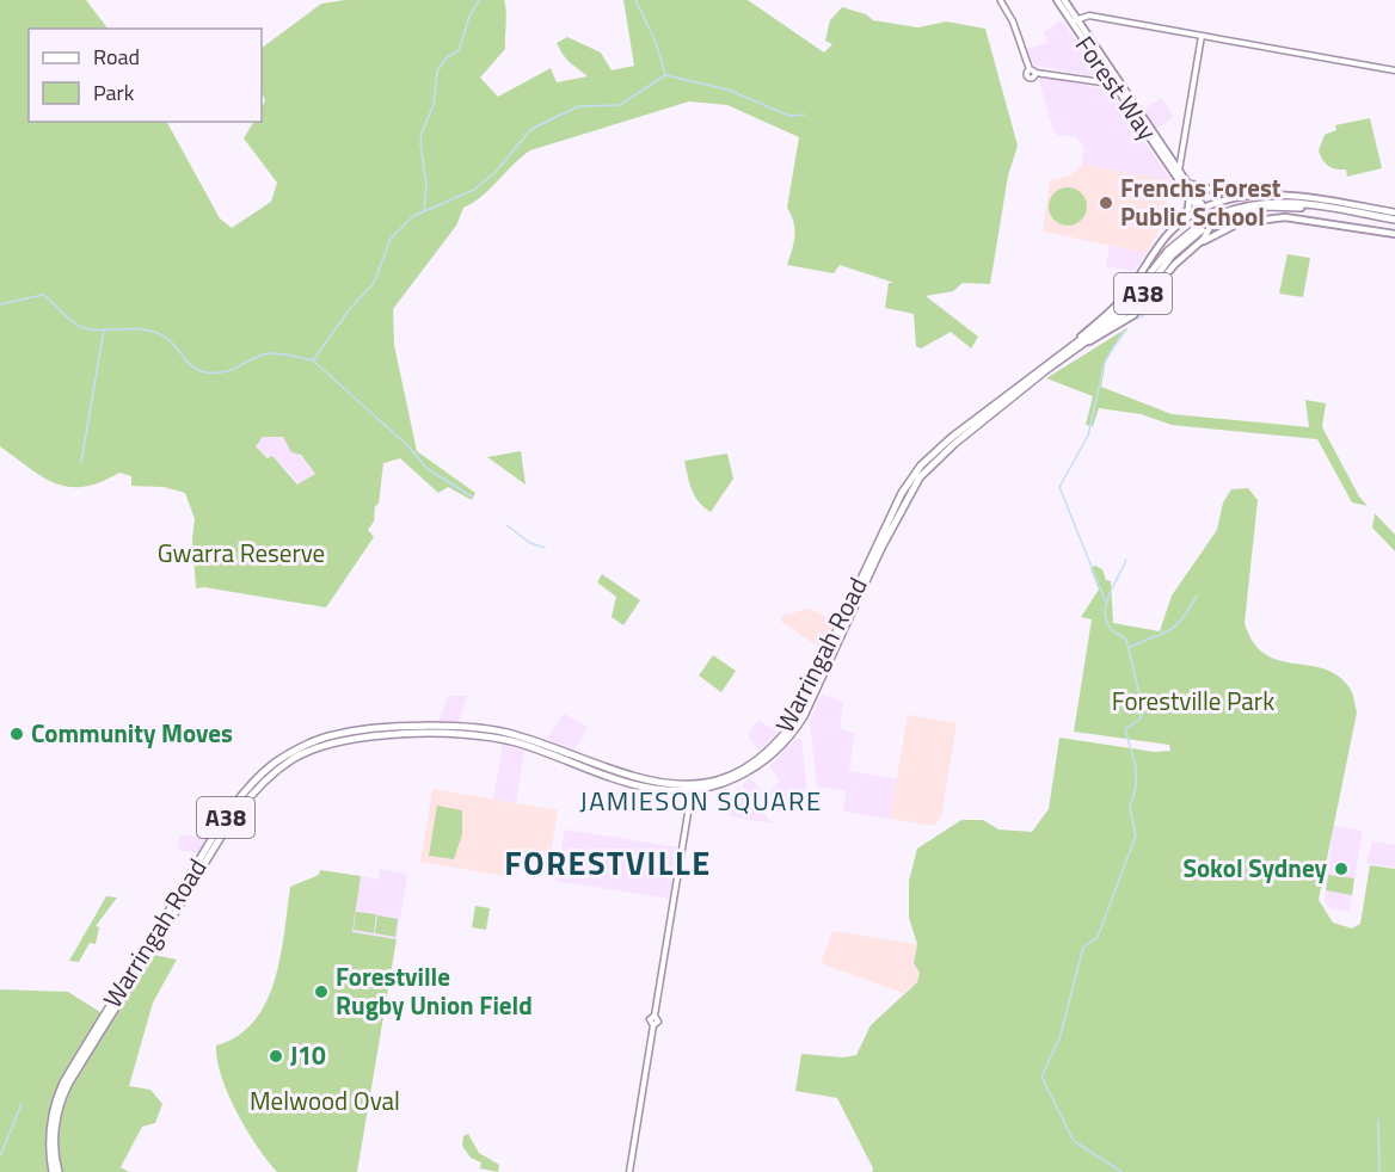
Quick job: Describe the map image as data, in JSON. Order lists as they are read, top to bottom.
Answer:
{
  "streets": {
    "highway": ["A38", "Warringah Road"],
    "main road": ["Forest Way"]
  },
  "crossings": [
    ["Forest Way", "Warringah Road"],
    ["A38", "Warringah Road"]
  ],
  "districts": ["JAMIESON SQUARE", "FORESTVILLE"],
  "parks": ["Gwarra Reserve", "Forestville Park", "Melwood Oval"],
  "places": [
    "Frenchs Forest Public School",
    "Community Moves",
    "Sokol Sydney",
    "Forestville Rugby Union Field",
    "J10"
  ],
  "legend": ["Road", "Park"]
}
